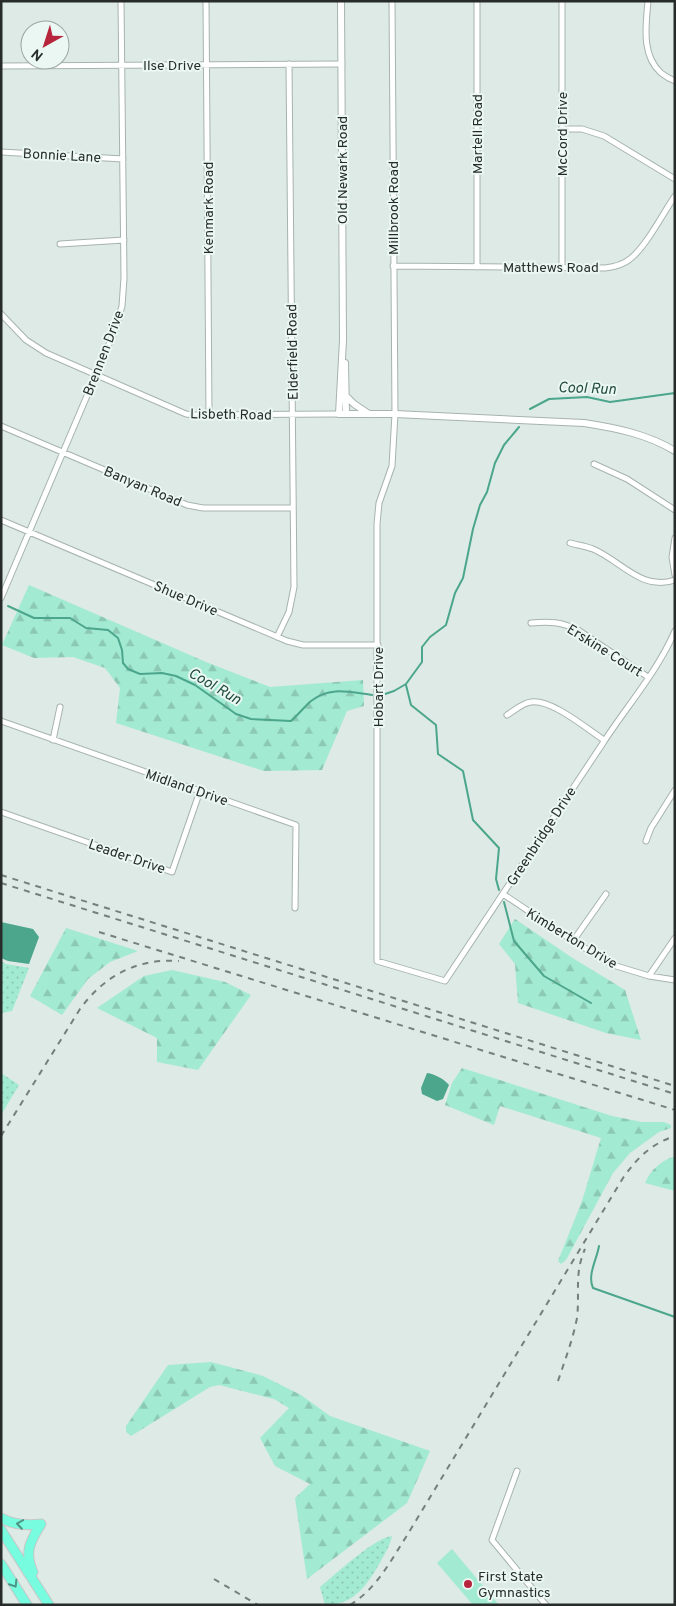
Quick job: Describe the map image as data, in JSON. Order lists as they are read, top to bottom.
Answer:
{
  "streets": {
    "street": [
      "Ilse Drive",
      "Martell Road",
      "McCord Drive",
      "Bonnie Lane",
      "Old Newark Road",
      "Kenmark Road",
      "Millbrook Road",
      "Matthews Road",
      "Elderfield Road",
      "Brennen Drive",
      "Lisbeth Road",
      "Banyan Road",
      "Shue Drive",
      "Erskine Court",
      "Hobart Drive",
      "Midland Drive",
      "Greenbridge Drive",
      "Leader Drive",
      "Kimberton Drive"
    ]
  },
  "crossings": [
    ["Ilse Drive", "Old Newark Road"],
    ["Ilse Drive", "Kenmark Road"],
    ["Ilse Drive", "Elderfield Road"],
    ["Ilse Drive", "Brennen Drive"],
    ["Martell Road", "Matthews Road"],
    ["McCord Drive", "Matthews Road"],
    ["Bonnie Lane", "Brennen Drive"],
    ["Old Newark Road", "Lisbeth Road"],
    ["Kenmark Road", "Lisbeth Road"],
    ["Millbrook Road", "Matthews Road"],
    ["Millbrook Road", "Hobart Drive"],
    ["Elderfield Road", "Lisbeth Road"],
    ["Elderfield Road", "Banyan Road"],
    ["Elderfield Road", "Shue Drive"],
    ["Brennen Drive", "Lisbeth Road"],
    ["Brennen Drive", "Banyan Road"],
    ["Brennen Drive", "Shue Drive"],
    ["Shue Drive", "Hobart Drive"],
    ["Erskine Court", "Greenbridge Drive"],
    ["Hobart Drive", "Greenbridge Drive"],
    ["Midland Drive", "Leader Drive"],
    ["Greenbridge Drive", "Kimberton Drive"]
  ],
  "water": ["Cool Run"],
  "places": ["First State Gymnastics"],
  "north": "bottom left"
}
